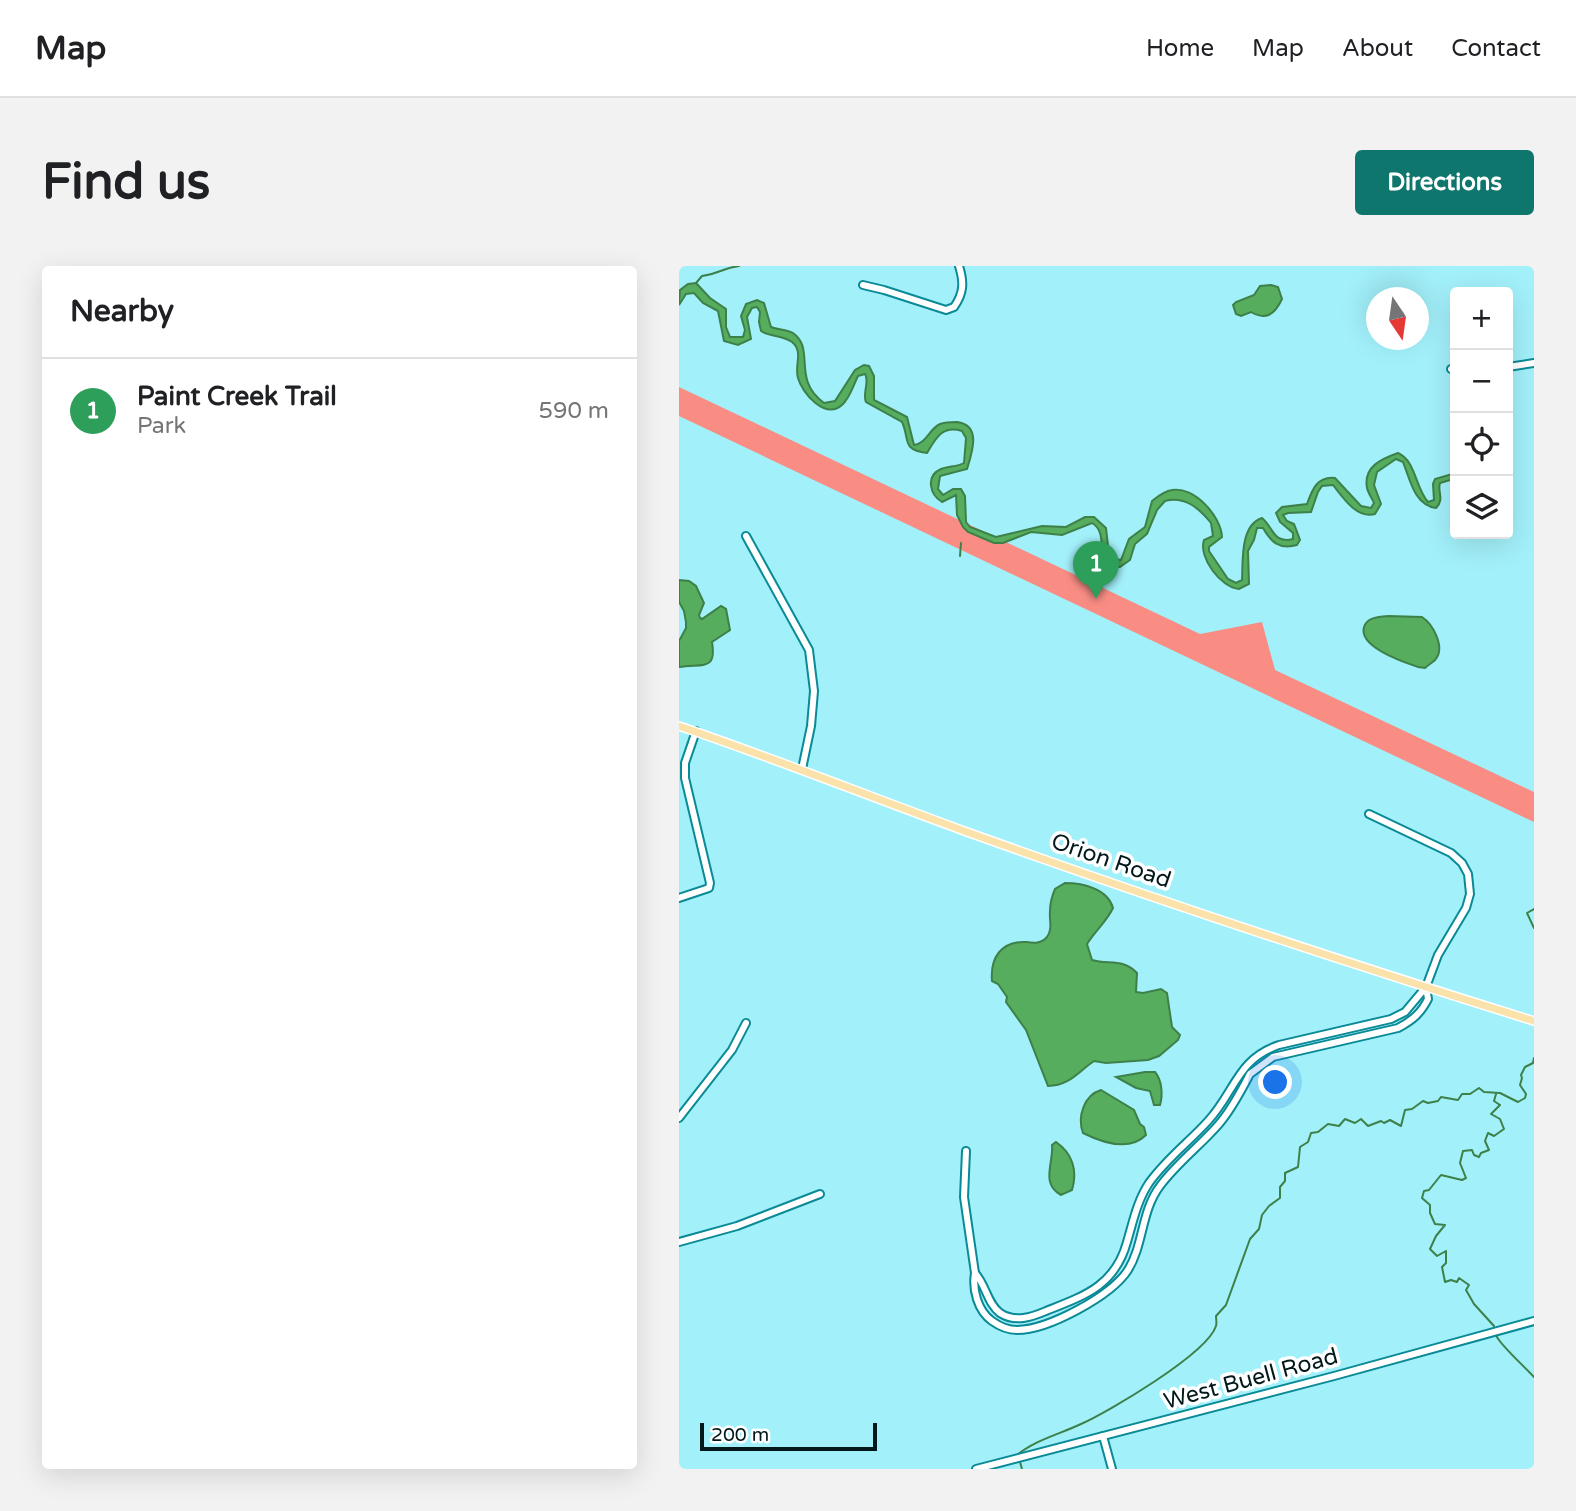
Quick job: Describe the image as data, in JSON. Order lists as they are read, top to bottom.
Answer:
{
  "streets": {
    "main road": ["Orion Road"],
    "street": ["West Buell Road"]
  },
  "scale_bar": "200 m",
  "north": "bottom",
  "page": {
    "header": "Map",
    "nav": [
      "Home",
      "Map",
      "About",
      "Contact"
    ],
    "buttons": "Directions",
    "title": "Find us",
    "heading": "Nearby",
    "map_buttons": ["+", "−"],
    "list": [
      {
        "mark": "1",
        "name": "Paint Creek Trail",
        "note": "Park",
        "value": "590 m"
      }
    ],
    "pins": "1",
    "scale": "200 m"
  }
}
